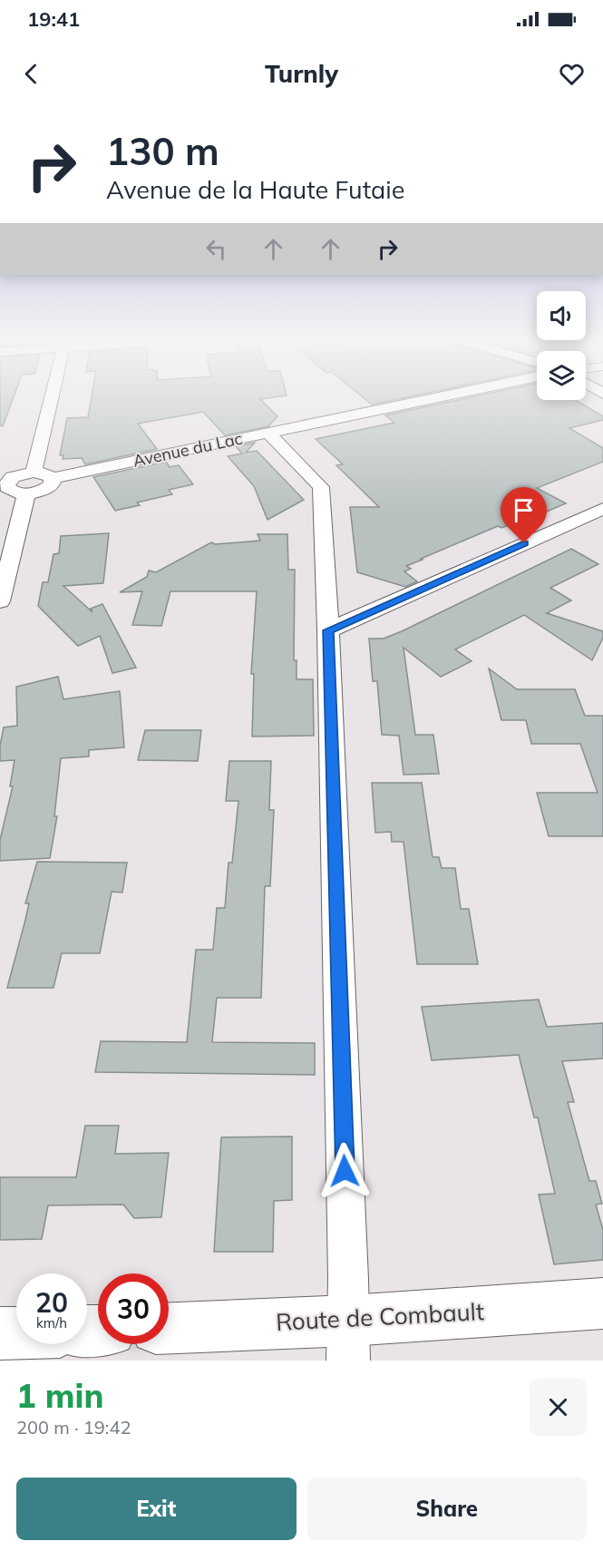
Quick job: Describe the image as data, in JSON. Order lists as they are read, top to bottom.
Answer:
{
  "streets": {
    "street": ["Avenue du Lac", "Route de Combault"]
  },
  "page": {
    "status": "19:41",
    "header": "Turnly",
    "turn": ["130 m", "Avenue de la Haute Futaie"],
    "speed": "20 km/h",
    "limit": "30",
    "heading": ["1 min", "200 m · 19:42"],
    "buttons": ["Exit", "Share"]
  }
}
